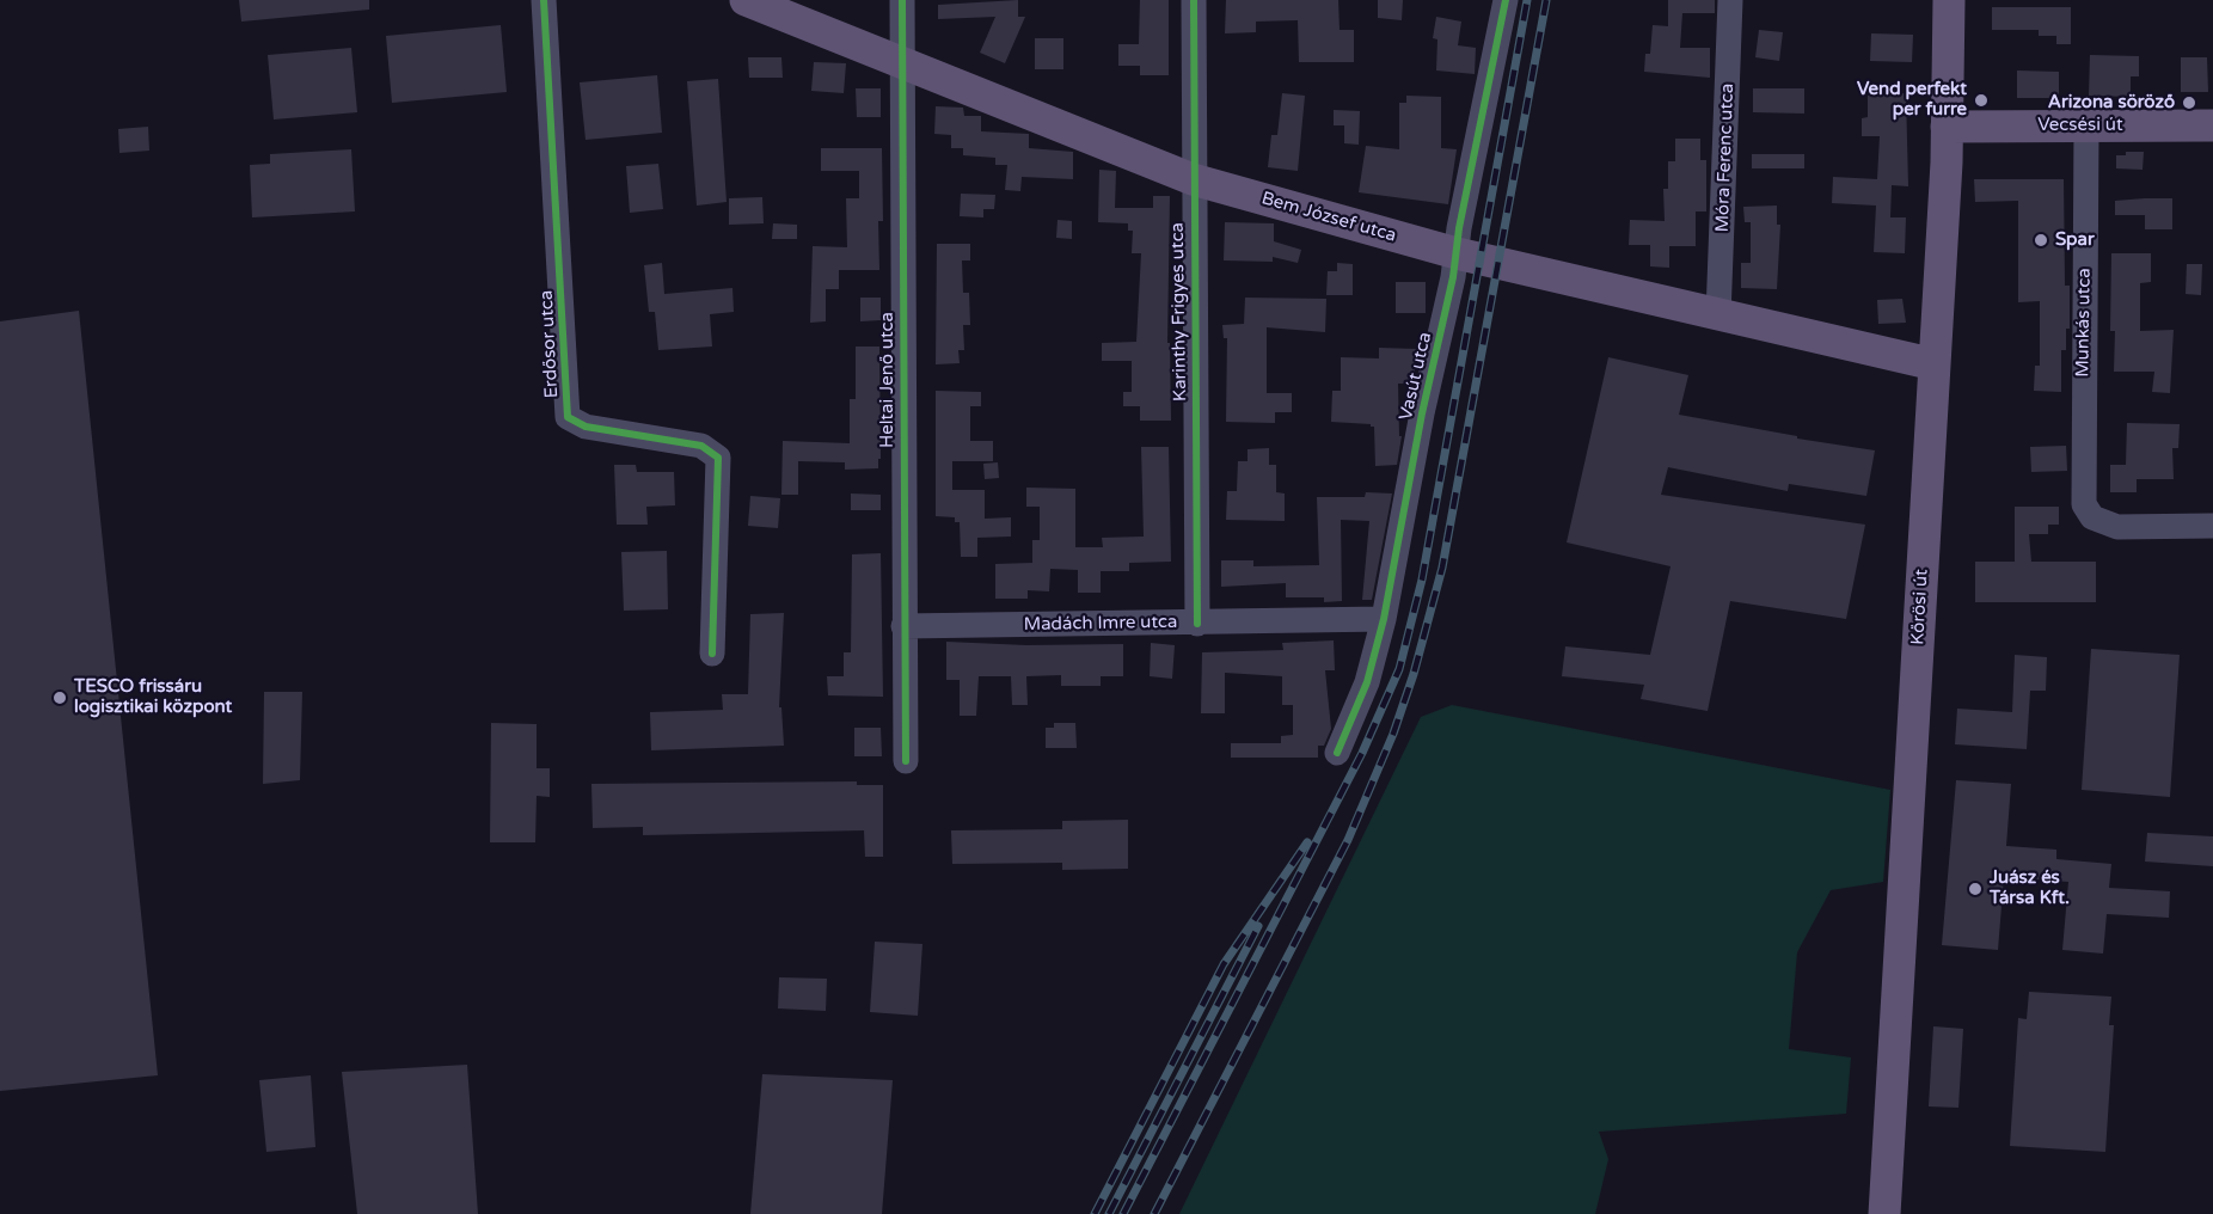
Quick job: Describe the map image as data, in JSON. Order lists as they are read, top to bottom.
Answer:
{
  "streets": {
    "main road": ["Vecsési út", "Bem József utca", "Kőrösi út"],
    "street": [
      "Móra Ferenc utca",
      "Karinthy Frigyes utca",
      "Munkás utca",
      "Erdősor utca",
      "Vasút utca",
      "Heltai Jenő utca",
      "Madách Imre utca"
    ]
  },
  "crossings": [
    ["Vecsési út", "Munkás utca"],
    ["Vecsési út", "Kőrösi út"],
    ["Móra Ferenc utca", "Bem József utca"],
    ["Bem József utca", "Karinthy Frigyes utca"],
    ["Bem József utca", "Vasút utca"],
    ["Bem József utca", "Heltai Jenő utca"],
    ["Bem József utca", "Kőrösi út"],
    ["Karinthy Frigyes utca", "Madách Imre utca"],
    ["Vasút utca", "Madách Imre utca"],
    ["Heltai Jenő utca", "Madách Imre utca"]
  ],
  "places": [
    "Vend perfekt per furre",
    "Arizona söröző",
    "Spar",
    "TESCO frissáru logisztikai központ",
    "Juász és Társa Kft."
  ]
}
